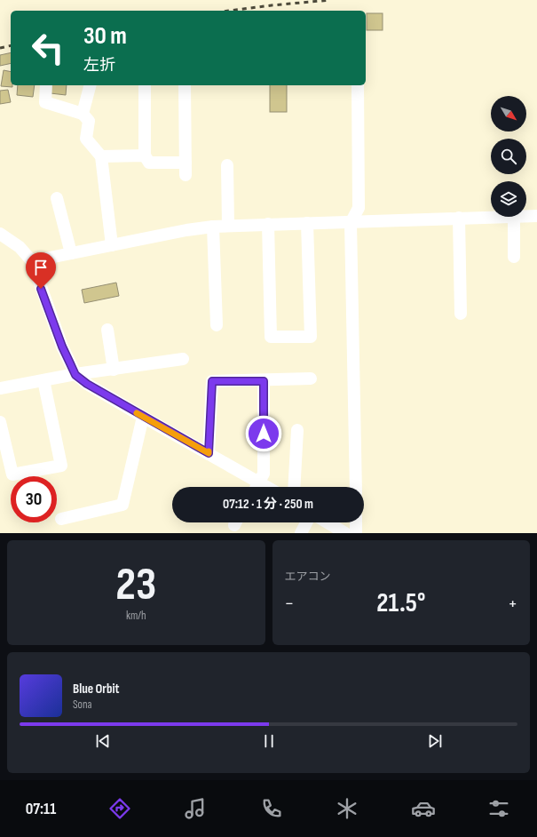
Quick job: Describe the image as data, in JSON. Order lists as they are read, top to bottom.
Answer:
{
  "north": "bottom right",
  "page": {
    "turn": ["30 m", "左折"],
    "limit": "30",
    "trip": "07:12 · 1 分 · 250 m",
    "tile": [
      ["23", "km/h"],
      "エアコン"
    ],
    "heat": ["−", "21.5°", "+"],
    "song": ["Blue Orbit", "Sona"],
    "tabs": "07:11"
  }
}
